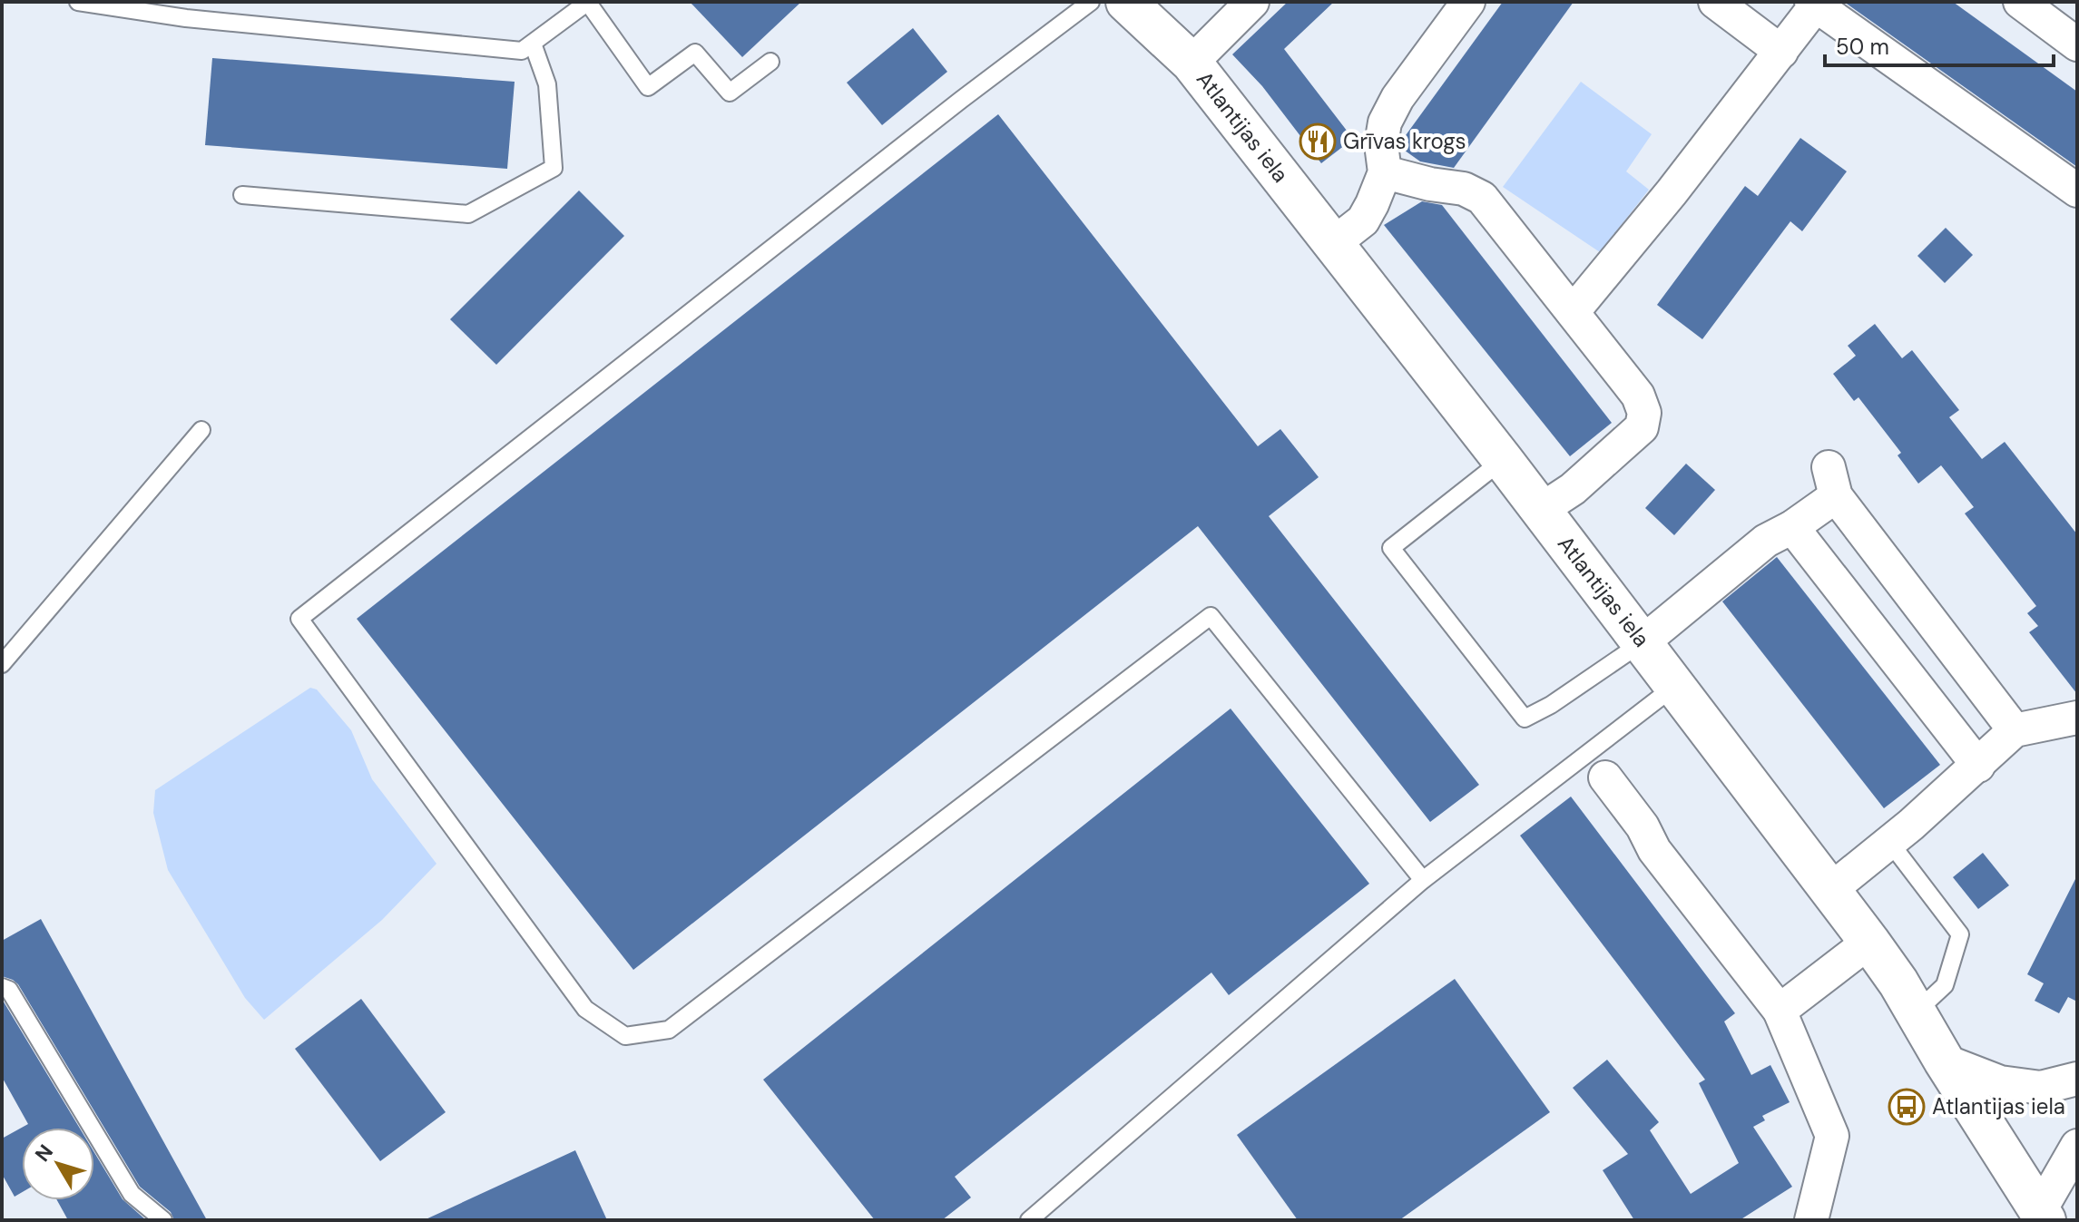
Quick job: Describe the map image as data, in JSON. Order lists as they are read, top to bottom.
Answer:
{
  "streets": {
    "main road": ["Atlantijas iela"]
  },
  "places": {
    "restaurant": ["Grīvas krogs"],
    "bus stop": ["Atlantijas iela"]
  },
  "scale_bar": "50 m",
  "north": "top left"
}
